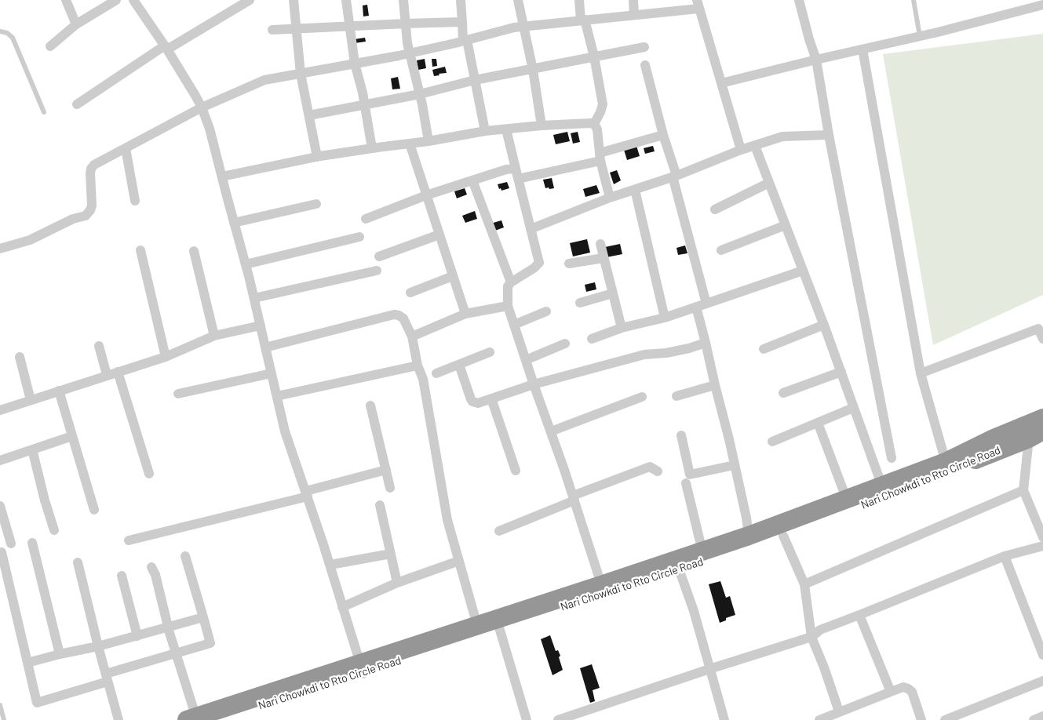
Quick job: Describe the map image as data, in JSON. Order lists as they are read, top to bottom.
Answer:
{
  "streets": {
    "highway": ["Nari Chowkdi to Rto Circle Road"]
  }
}
